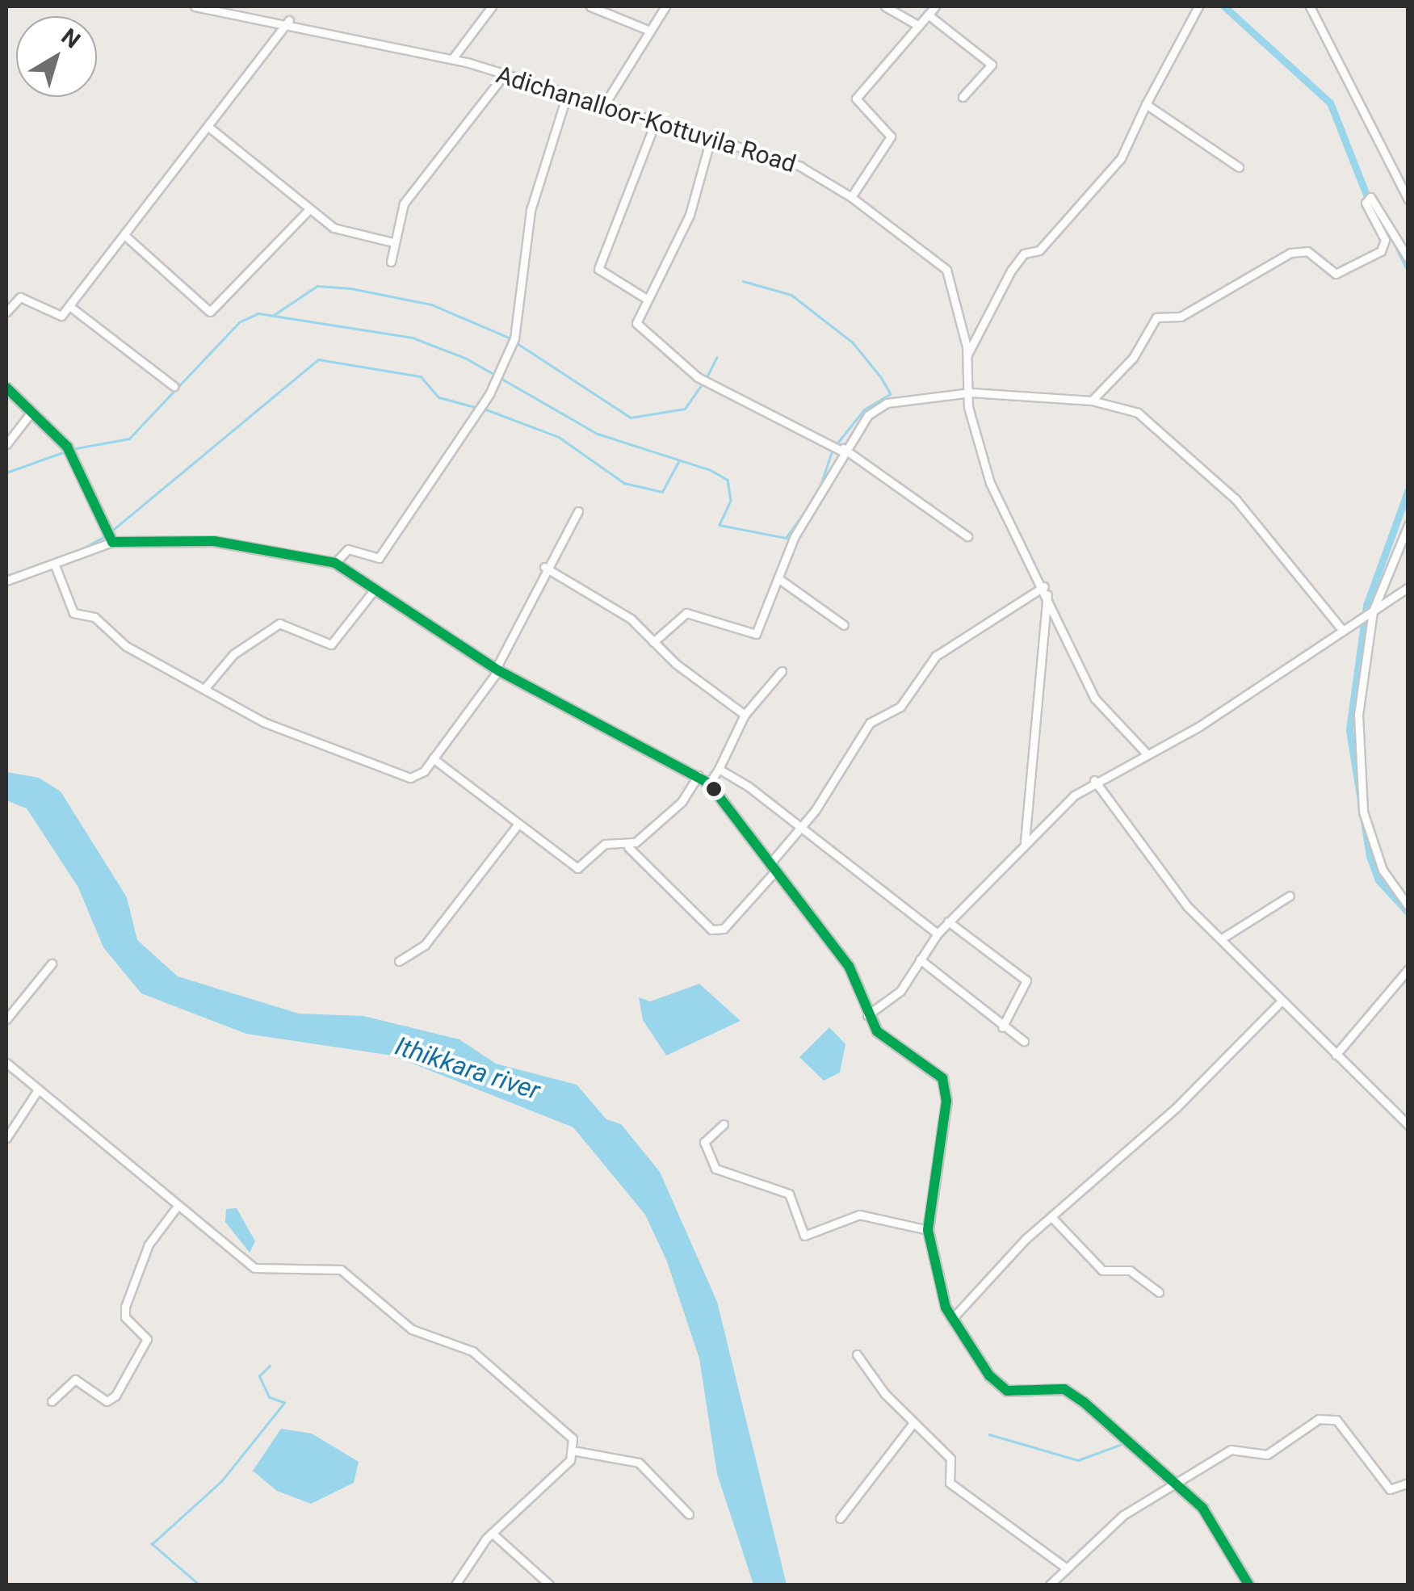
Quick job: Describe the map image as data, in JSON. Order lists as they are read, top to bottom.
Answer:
{
  "streets": {
    "street": ["Adichanalloor-Kottuvila Road"]
  },
  "water": ["Ithikkara river"],
  "north": "top right"
}
